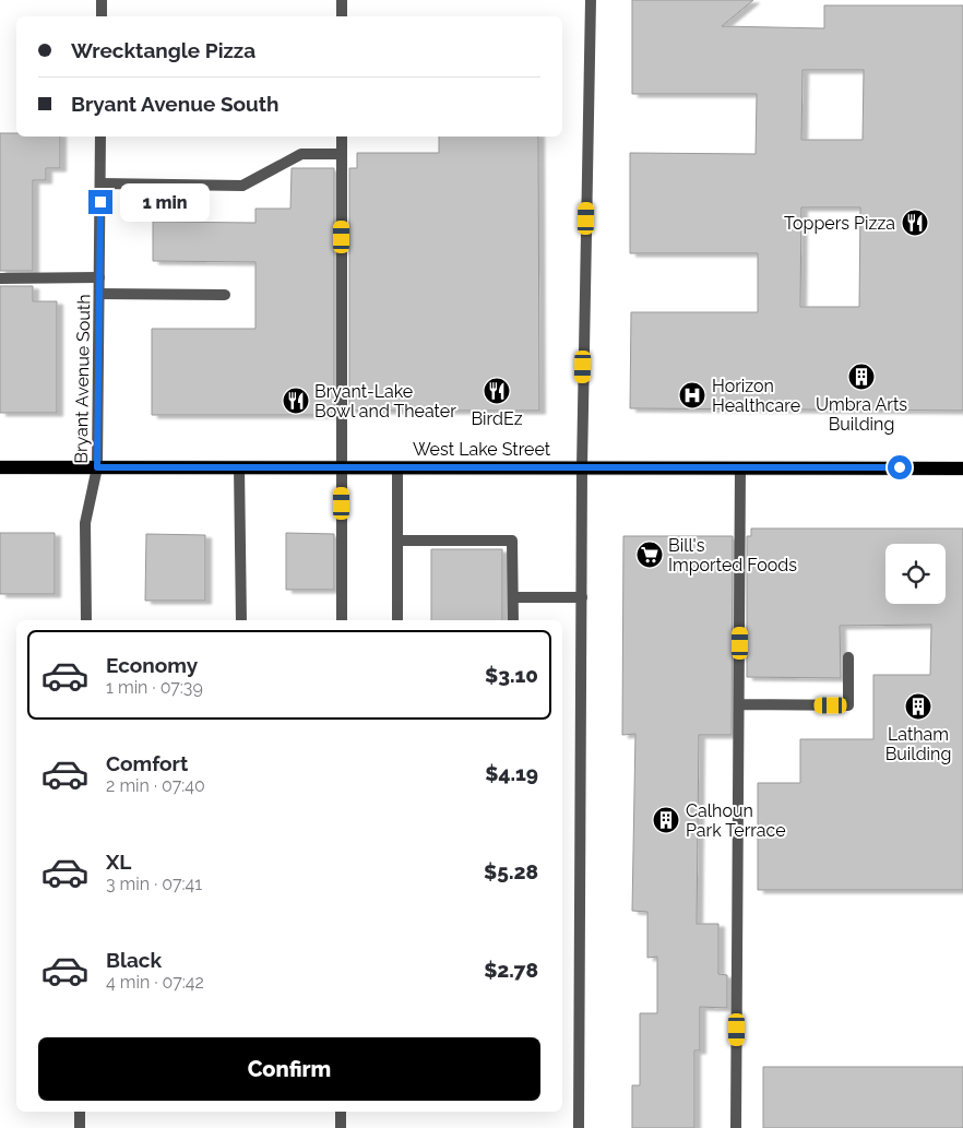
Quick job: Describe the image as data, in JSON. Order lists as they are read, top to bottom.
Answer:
{
  "streets": {
    "main road": ["West Lake Street"],
    "street": ["Bryant Avenue South"]
  },
  "crossings": [
    ["Bryant Avenue South", "West Lake Street"]
  ],
  "places": {
    "restaurant": ["Toppers Pizza", "BirdEz", "Bryant-Lake Bowl and Theater"],
    "building": ["Umbra Arts Building", "Latham Building", "Calhoun Park Terrace"],
    "hospital": ["Horizon Healthcare"],
    "supermarket": ["Bill's Imported Foods"]
  },
  "page": {
    "banner": ["Wrecktangle Pizza", "Bryant Avenue South"],
    "bubble": "1 min",
    "list": [
      {
        "name": "Economy",
        "note": "1 min · 07:39",
        "value": "$3.10"
      },
      {
        "name": "Comfort",
        "note": "2 min · 07:40",
        "value": "$4.19"
      },
      {
        "name": "XL",
        "note": "3 min · 07:41",
        "value": "$5.28"
      },
      {
        "name": "Black",
        "note": "4 min · 07:42",
        "value": "$2.78"
      }
    ],
    "buttons": "Confirm"
  }
}
